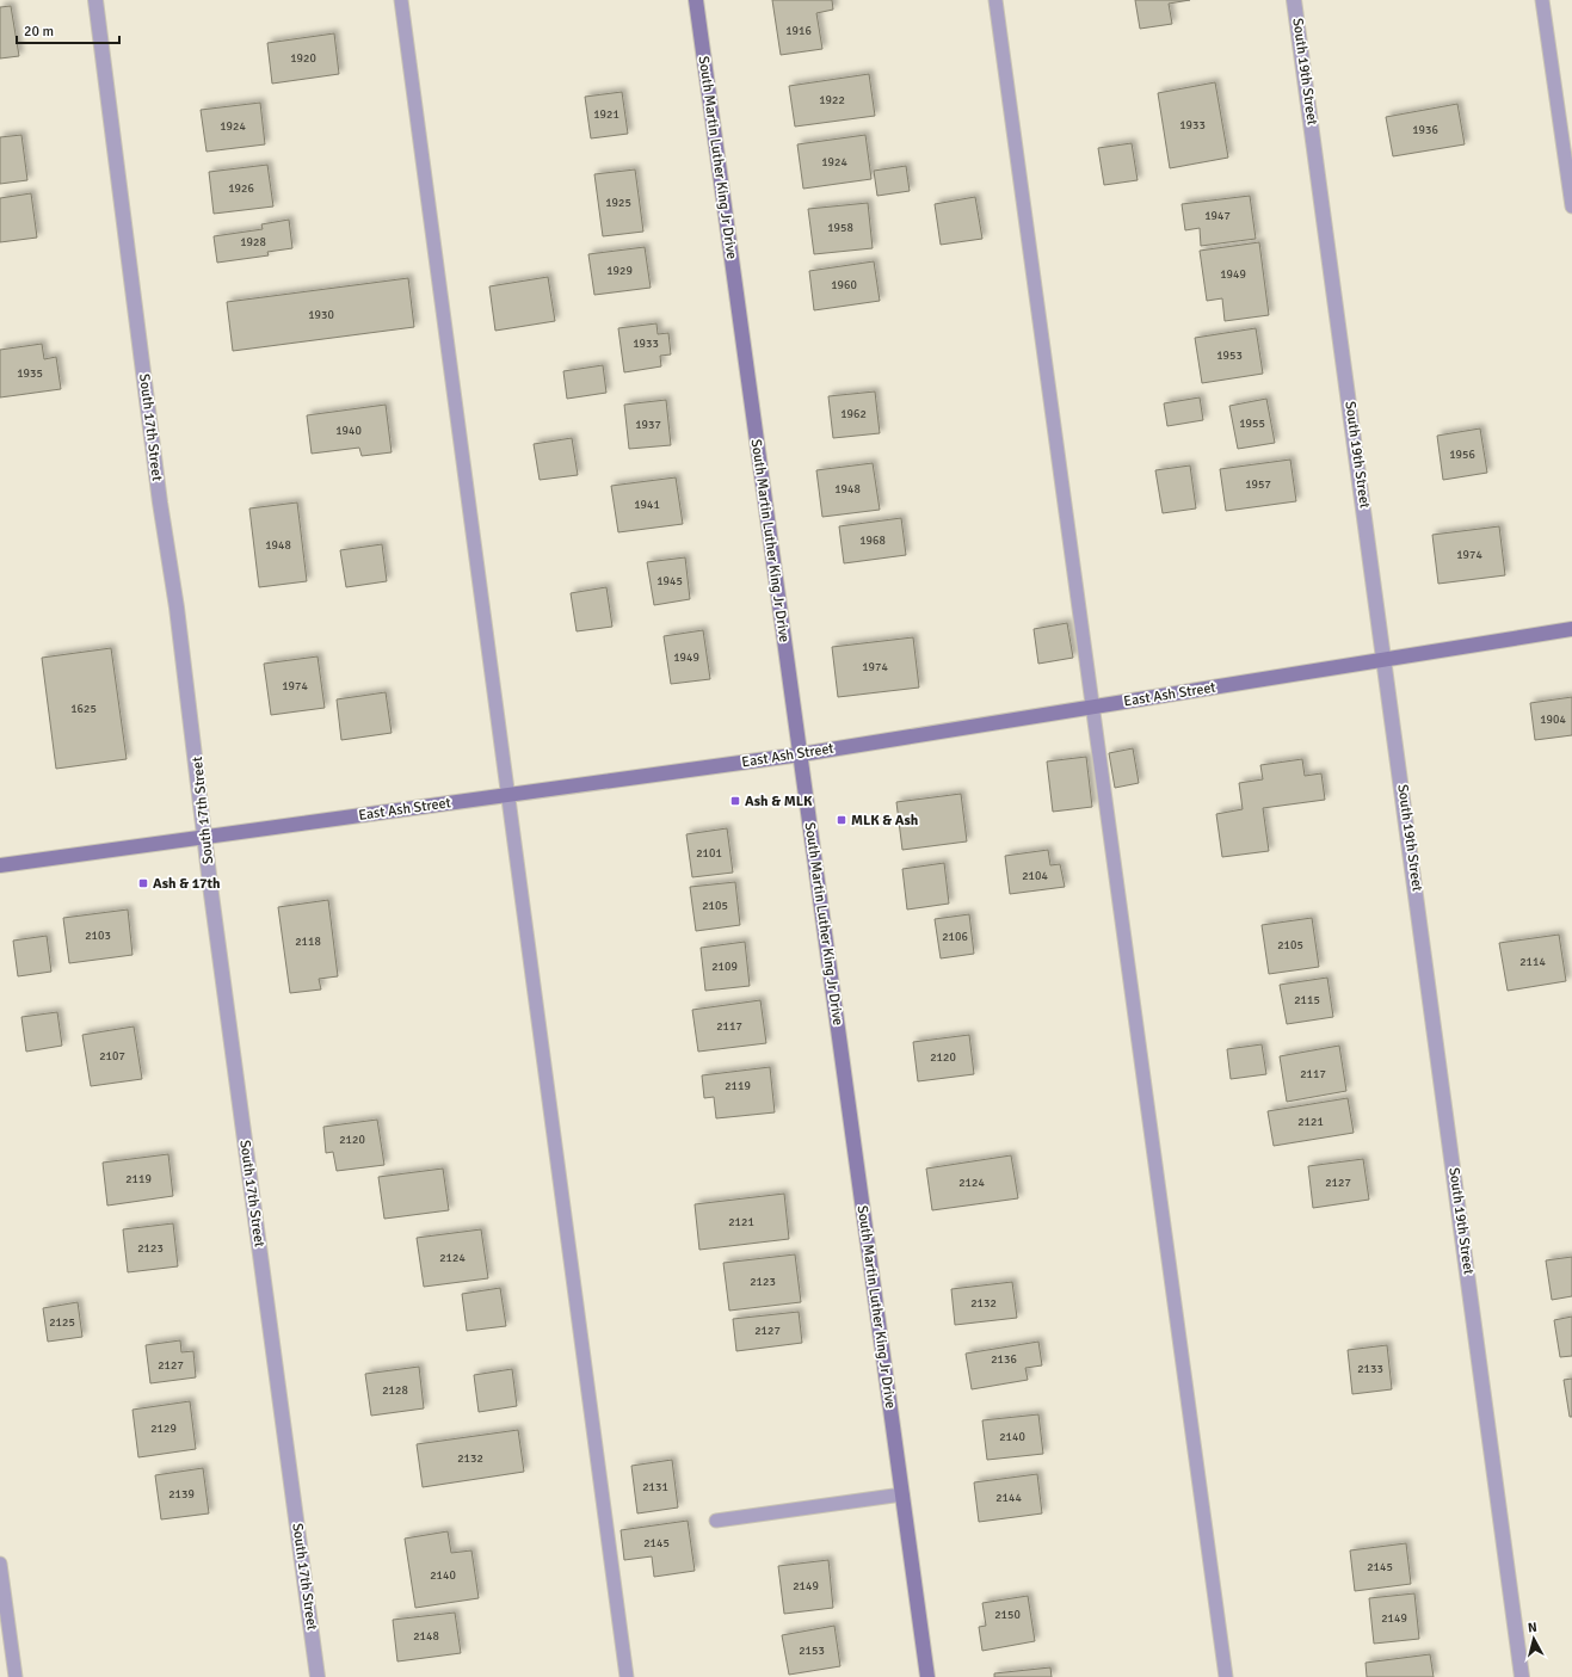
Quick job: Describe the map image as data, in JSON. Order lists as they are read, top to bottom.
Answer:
{
  "streets": {
    "street": [
      "South 19th Street",
      "South Martin Luther King Jr Drive",
      "South 17th Street",
      "East Ash Street"
    ]
  },
  "crossings": [
    ["South 19th Street", "East Ash Street"],
    ["South Martin Luther King Jr Drive", "East Ash Street"],
    ["South 17th Street", "East Ash Street"]
  ],
  "places": {
    "transit": ["Ash & MLK", "MLK & Ash", "Ash & 17th"]
  },
  "house_numbers": [
    "1916",
    "1920",
    "1922",
    "1921",
    "1933",
    "1924",
    "1936",
    "1924",
    "1926",
    "1925",
    "1947",
    "1958",
    "1928",
    "1929",
    "1949",
    "1960",
    "1930",
    "1933",
    "1953",
    "1935",
    "1962",
    "1955",
    "1937",
    "1940",
    "1956",
    "1957",
    "1948",
    "1941",
    "1968",
    "1948",
    "1974",
    "1945",
    "1949",
    "1974",
    "1974",
    "1625",
    "1904",
    "2101",
    "2104",
    "2105",
    "2103",
    "2106",
    "2118",
    "2105",
    "2114",
    "2109",
    "2115",
    "2117",
    "2107",
    "2120",
    "2117",
    "2119",
    "2121",
    "2120",
    "2119",
    "2124",
    "2127",
    "2121",
    "2123",
    "2124",
    "2123",
    "2132",
    "2125",
    "2127",
    "2136",
    "2127",
    "2133",
    "2128",
    "2129",
    "2140",
    "2132",
    "2131",
    "2139",
    "2144",
    "2145",
    "2145",
    "2140",
    "2149",
    "2150",
    "2149",
    "2148",
    "2153"
  ],
  "scale_bar": "20 m",
  "north": "top"
}
